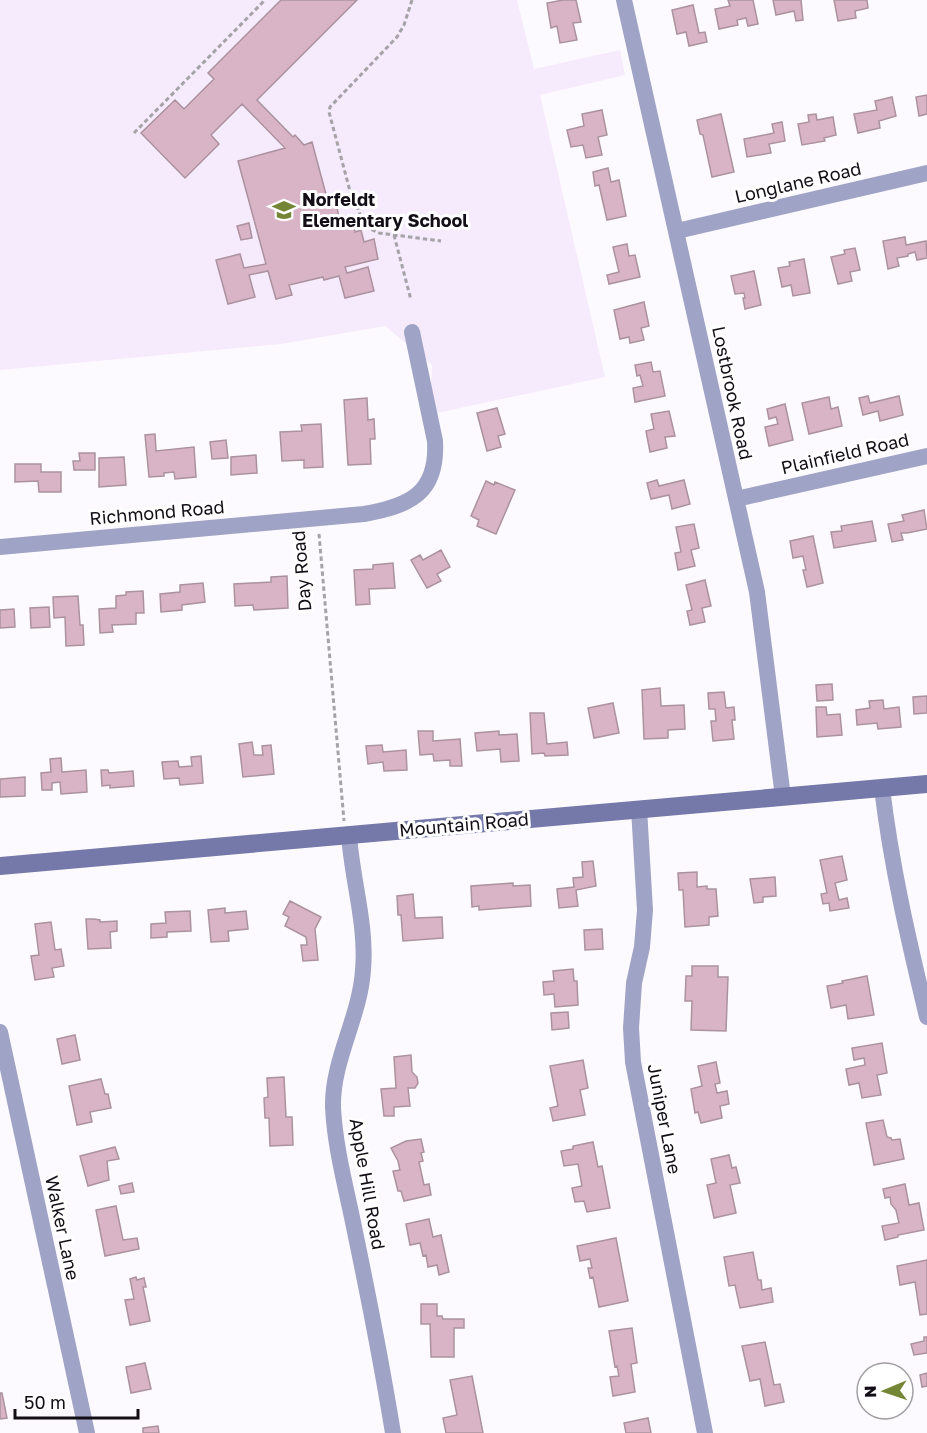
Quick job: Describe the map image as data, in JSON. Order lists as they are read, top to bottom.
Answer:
{
  "streets": {
    "main road": ["Mountain Road"],
    "street": [
      "Longlane Road",
      "Lostbrook Road",
      "Plainfield Road",
      "Richmond Road",
      "Day Road",
      "Juniper Lane",
      "Apple Hill Road",
      "Walker Lane"
    ]
  },
  "crossings": [
    ["Longlane Road", "Lostbrook Road"],
    ["Lostbrook Road", "Plainfield Road"],
    ["Lostbrook Road", "Mountain Road"],
    ["Richmond Road", "Day Road"],
    ["Day Road", "Mountain Road"],
    ["Day Road", "Apple Hill Road"],
    ["Mountain Road", "Juniper Lane"],
    ["Mountain Road", "Apple Hill Road"]
  ],
  "places": {
    "school or university": ["Norfeldt Elementary School"]
  },
  "scale_bar": "50 m",
  "north": "left"
}
